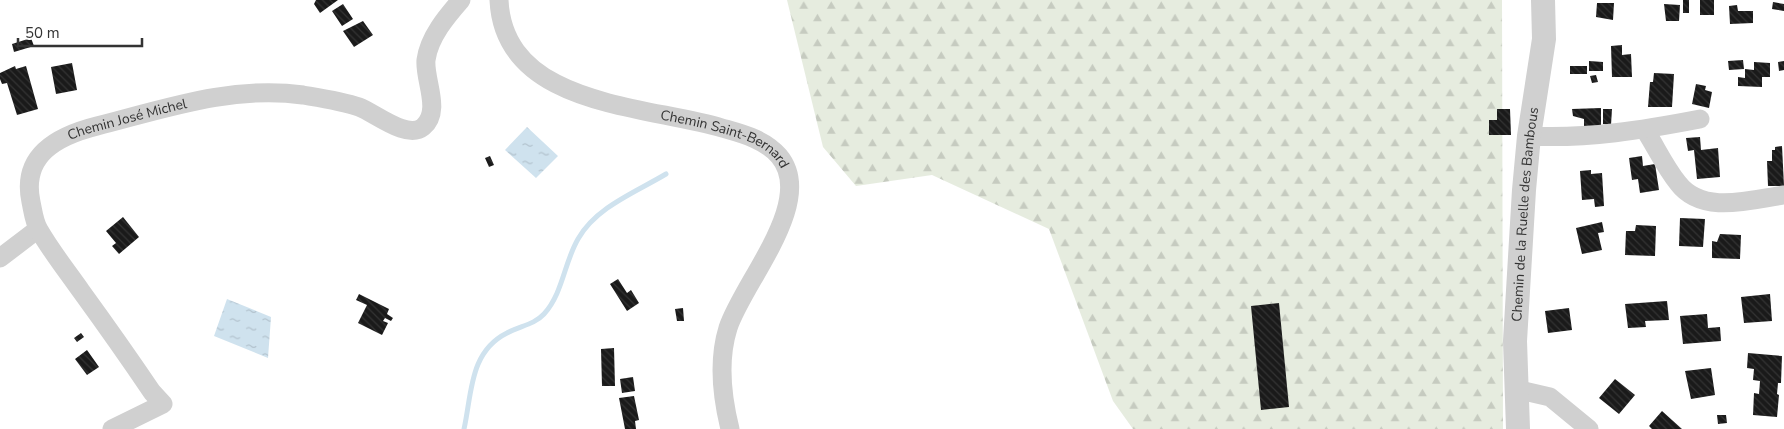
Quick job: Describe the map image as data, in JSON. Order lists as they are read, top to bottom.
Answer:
{
  "streets": {
    "street": ["Chemin José Michel", "Chemin Saint-Bernard", "Chemin de la Ruelle des Bambous"]
  },
  "scale_bar": "50 m"
}
